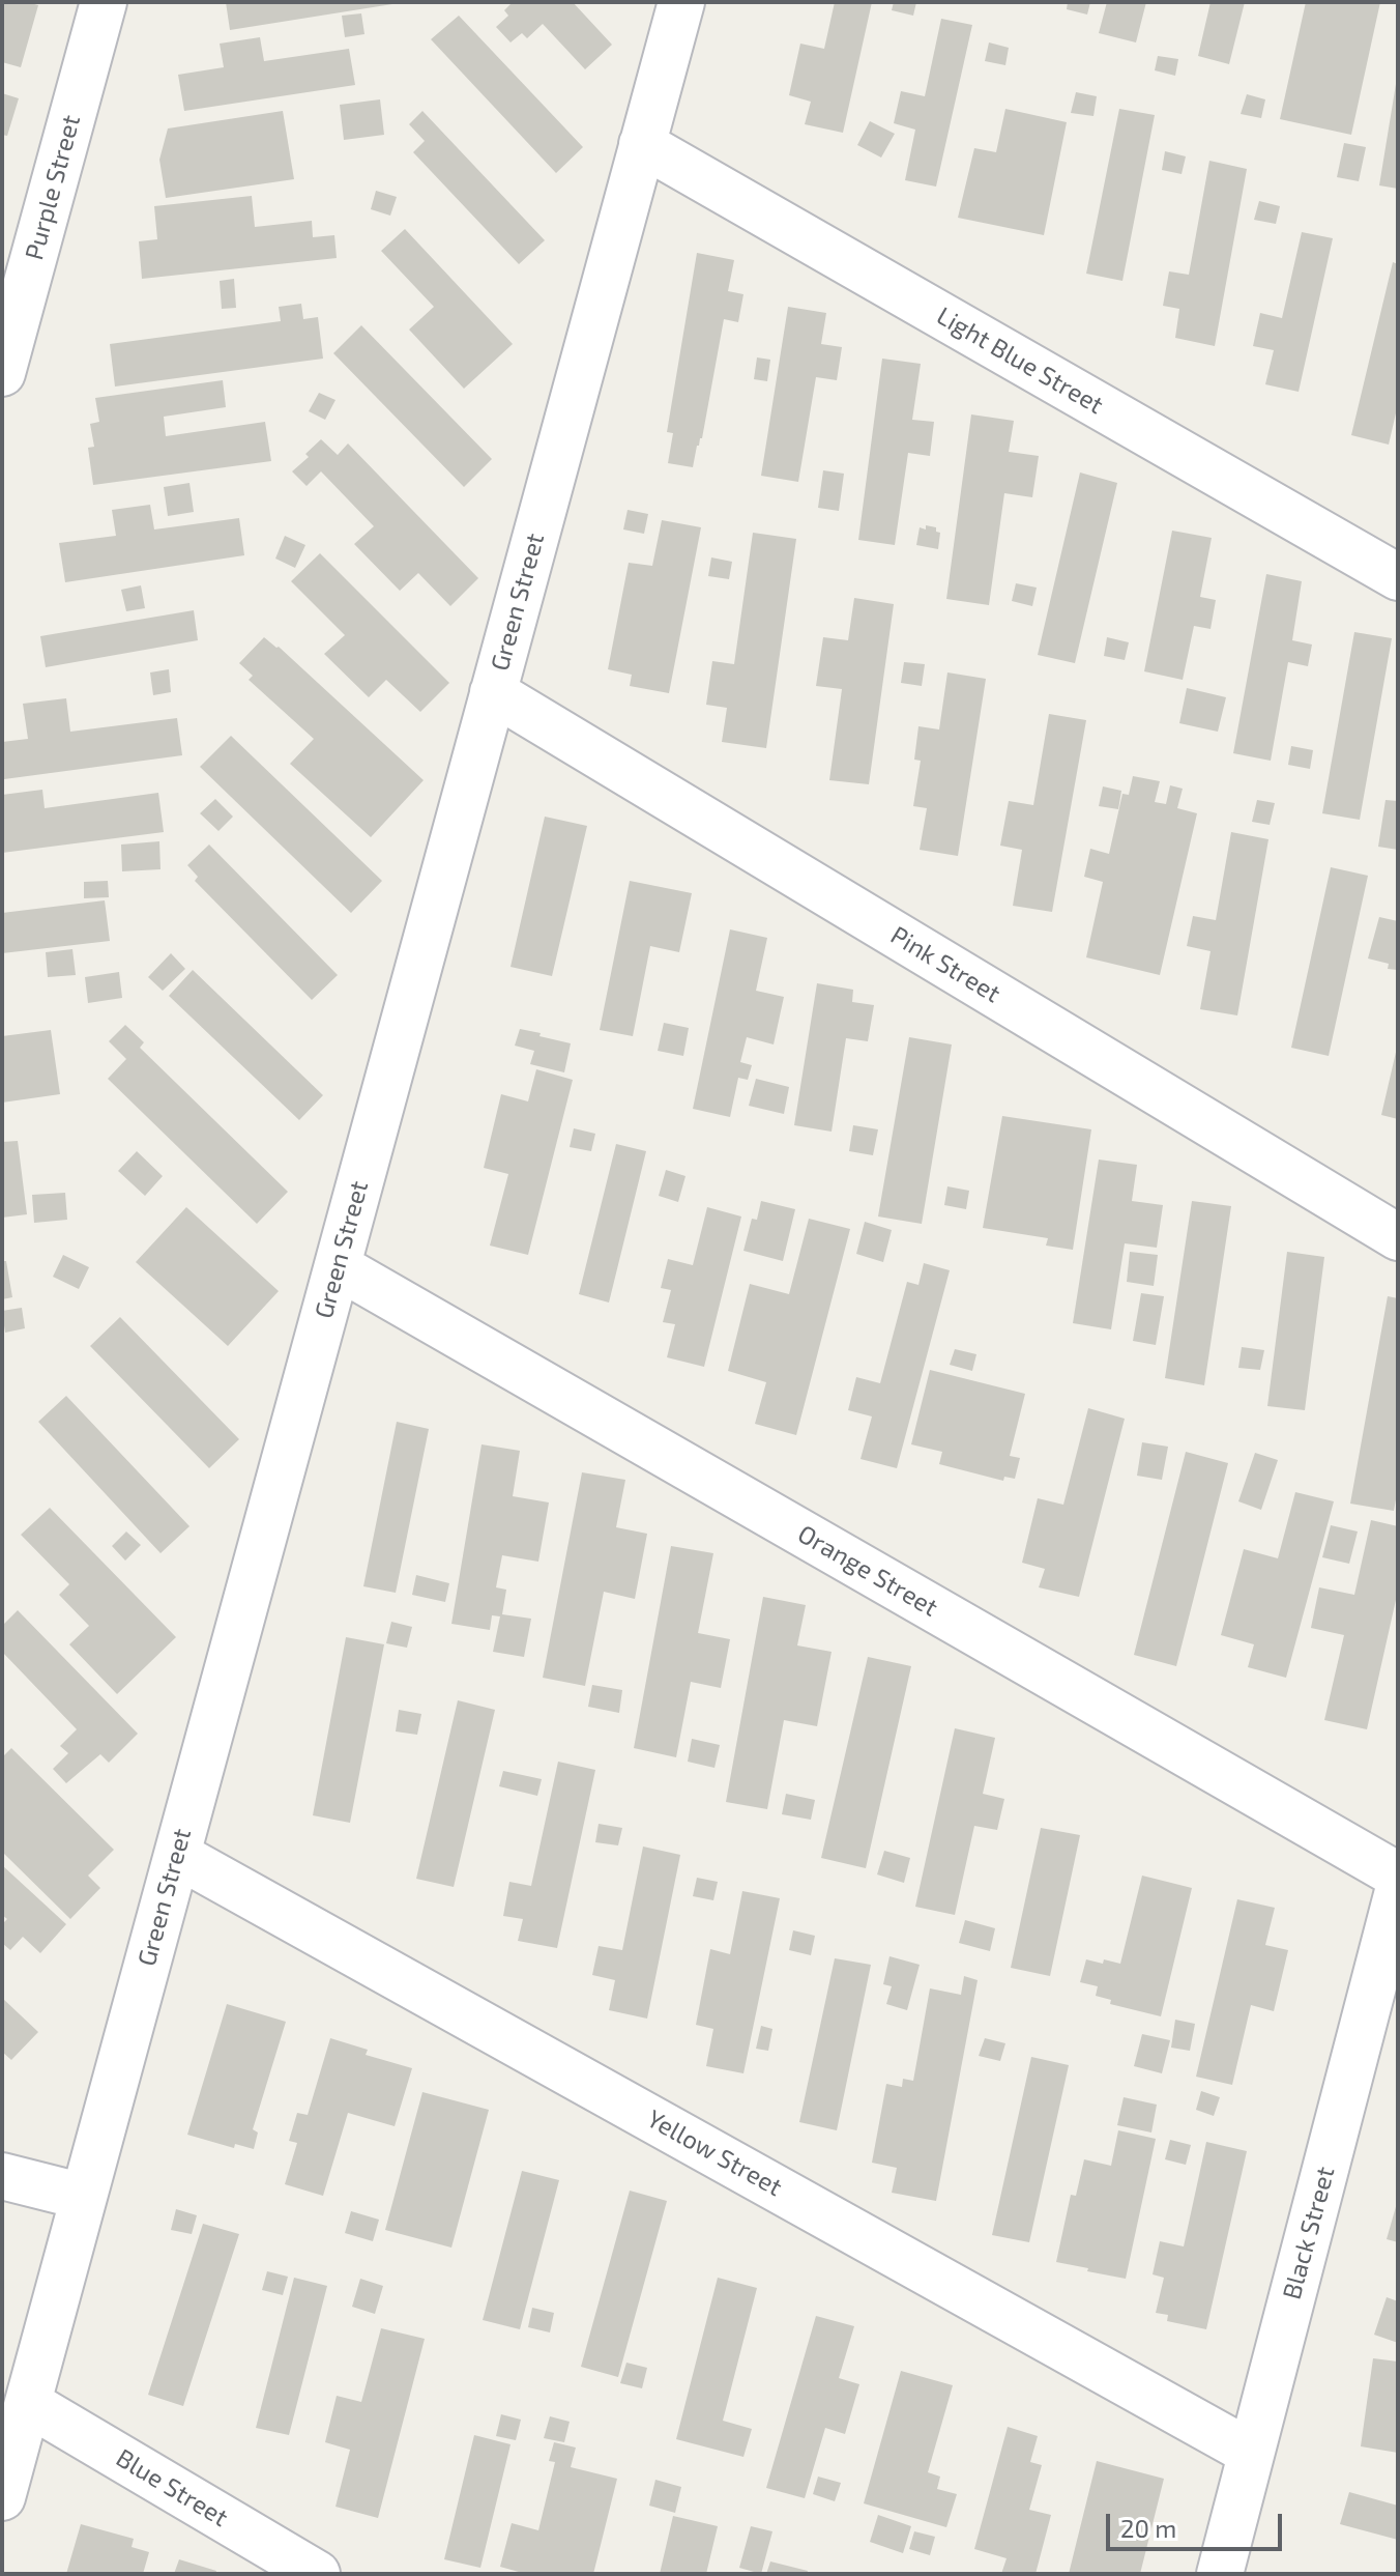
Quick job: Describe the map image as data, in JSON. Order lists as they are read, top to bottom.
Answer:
{
  "streets": {
    "street": [
      "Purple Street",
      "Light Blue Street",
      "Green Street",
      "Pink Street",
      "Orange Street",
      "Yellow Street",
      "Black Street",
      "Blue Street"
    ]
  },
  "crossings": [
    ["Light Blue Street", "Green Street"],
    ["Green Street", "Pink Street"],
    ["Green Street", "Orange Street"],
    ["Green Street", "Yellow Street"],
    ["Green Street", "Blue Street"],
    ["Yellow Street", "Black Street"]
  ],
  "scale_bar": "20 m"
}
